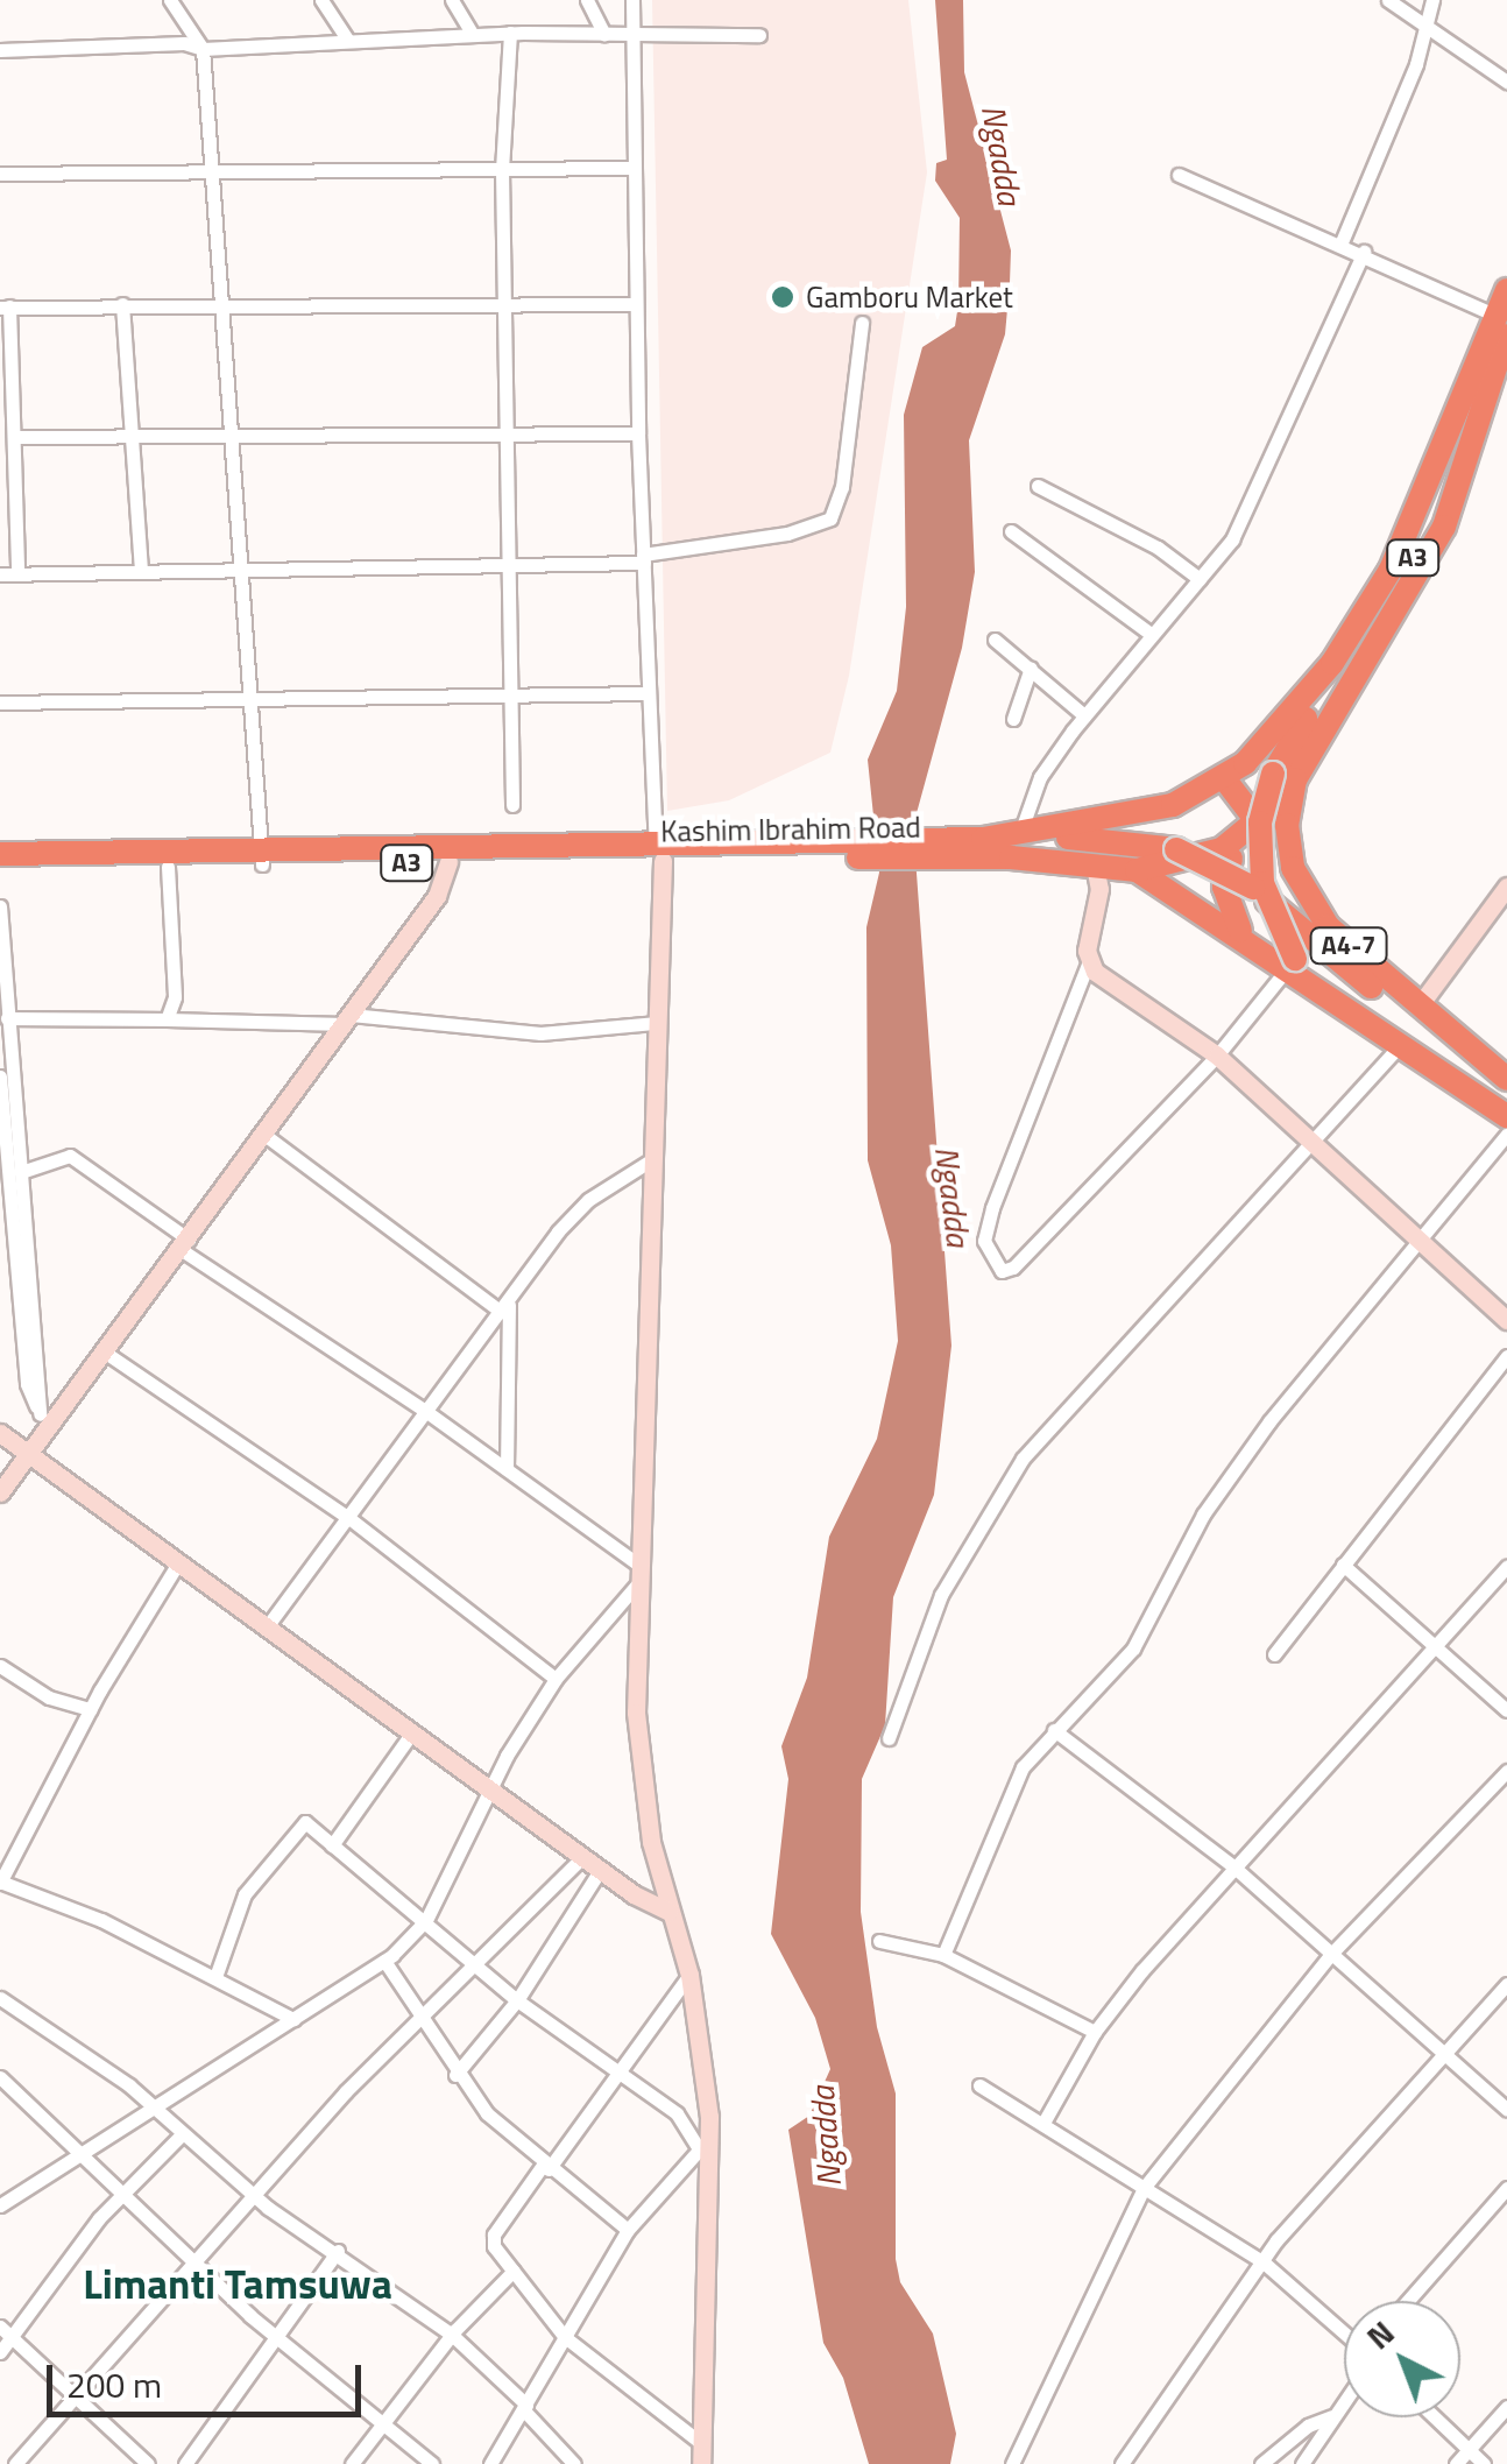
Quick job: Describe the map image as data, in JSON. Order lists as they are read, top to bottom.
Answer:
{
  "streets": {
    "highway": ["A3", "Kashim Ibrahim Road", "A4-7"]
  },
  "crossings": [
    ["A3", "Kashim Ibrahim Road"],
    ["A3", "A4-7"],
    ["Kashim Ibrahim Road", "A4-7"]
  ],
  "districts": ["Limanti Tamsuwa"],
  "water": ["Ngadda"],
  "places": ["Gamboru Market"],
  "scale_bar": "200 m",
  "north": "top left"
}
